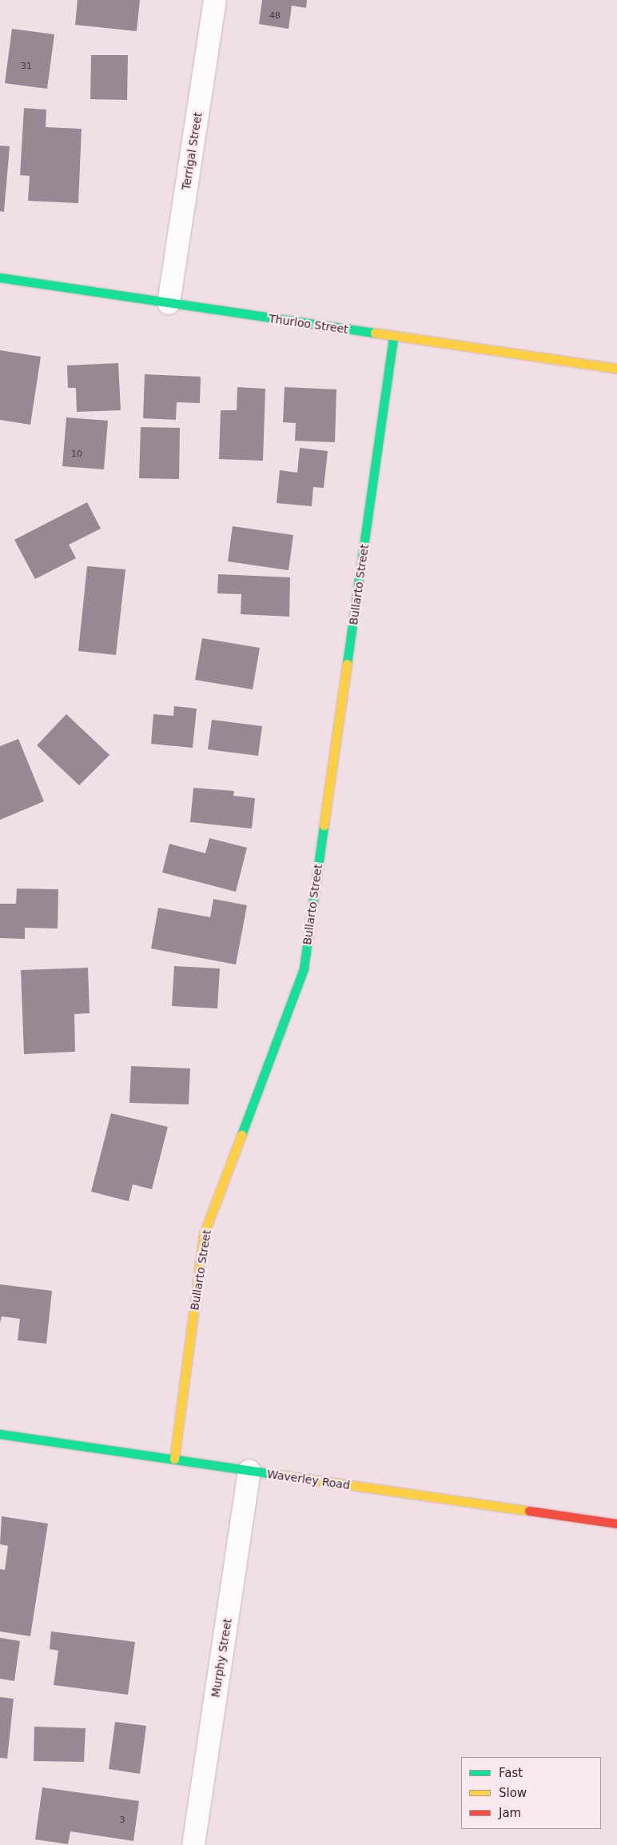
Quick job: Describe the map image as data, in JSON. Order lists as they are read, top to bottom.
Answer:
{
  "streets": {
    "street": [
      "Terrigal Street",
      "Thurloo Street",
      "Bullarto Street",
      "Waverley Road",
      "Murphy Street"
    ]
  },
  "crossings": [
    ["Terrigal Street", "Thurloo Street"],
    ["Thurloo Street", "Bullarto Street"],
    ["Bullarto Street", "Waverley Road"],
    ["Waverley Road", "Murphy Street"]
  ],
  "house_numbers": [
    "48",
    "31",
    "10",
    "3"
  ],
  "legend": ["Fast", "Slow", "Jam"]
}
